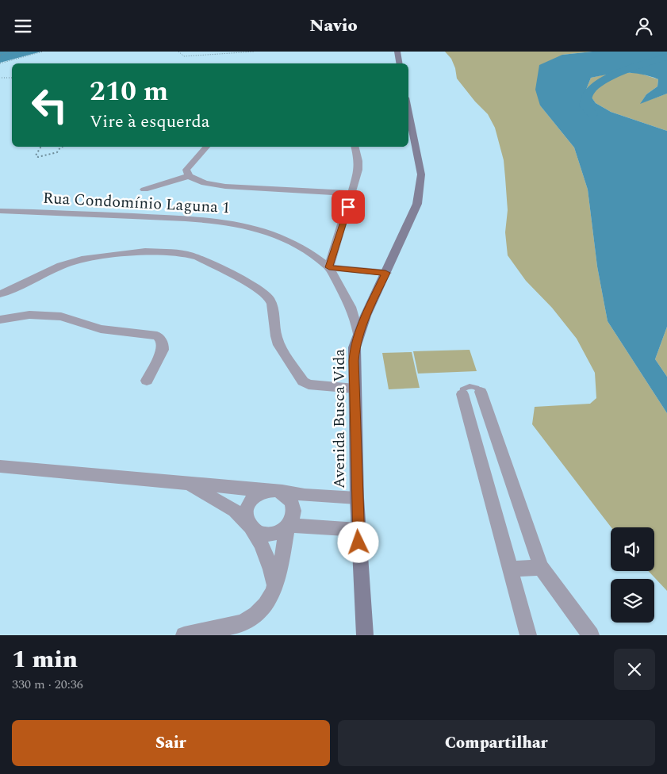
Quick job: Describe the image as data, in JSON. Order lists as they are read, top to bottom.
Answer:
{
  "streets": {
    "street": ["Rua Condomínio Laguna 1", "Avenida Busca Vida"]
  },
  "crossings": [
    ["Rua Condomínio Laguna 1", "Avenida Busca Vida"]
  ],
  "page": {
    "header": "Navio",
    "turn": ["210 m", "Vire à esquerda"],
    "heading": ["1 min", "330 m · 20:36"],
    "buttons": ["Sair", "Compartilhar"]
  }
}
